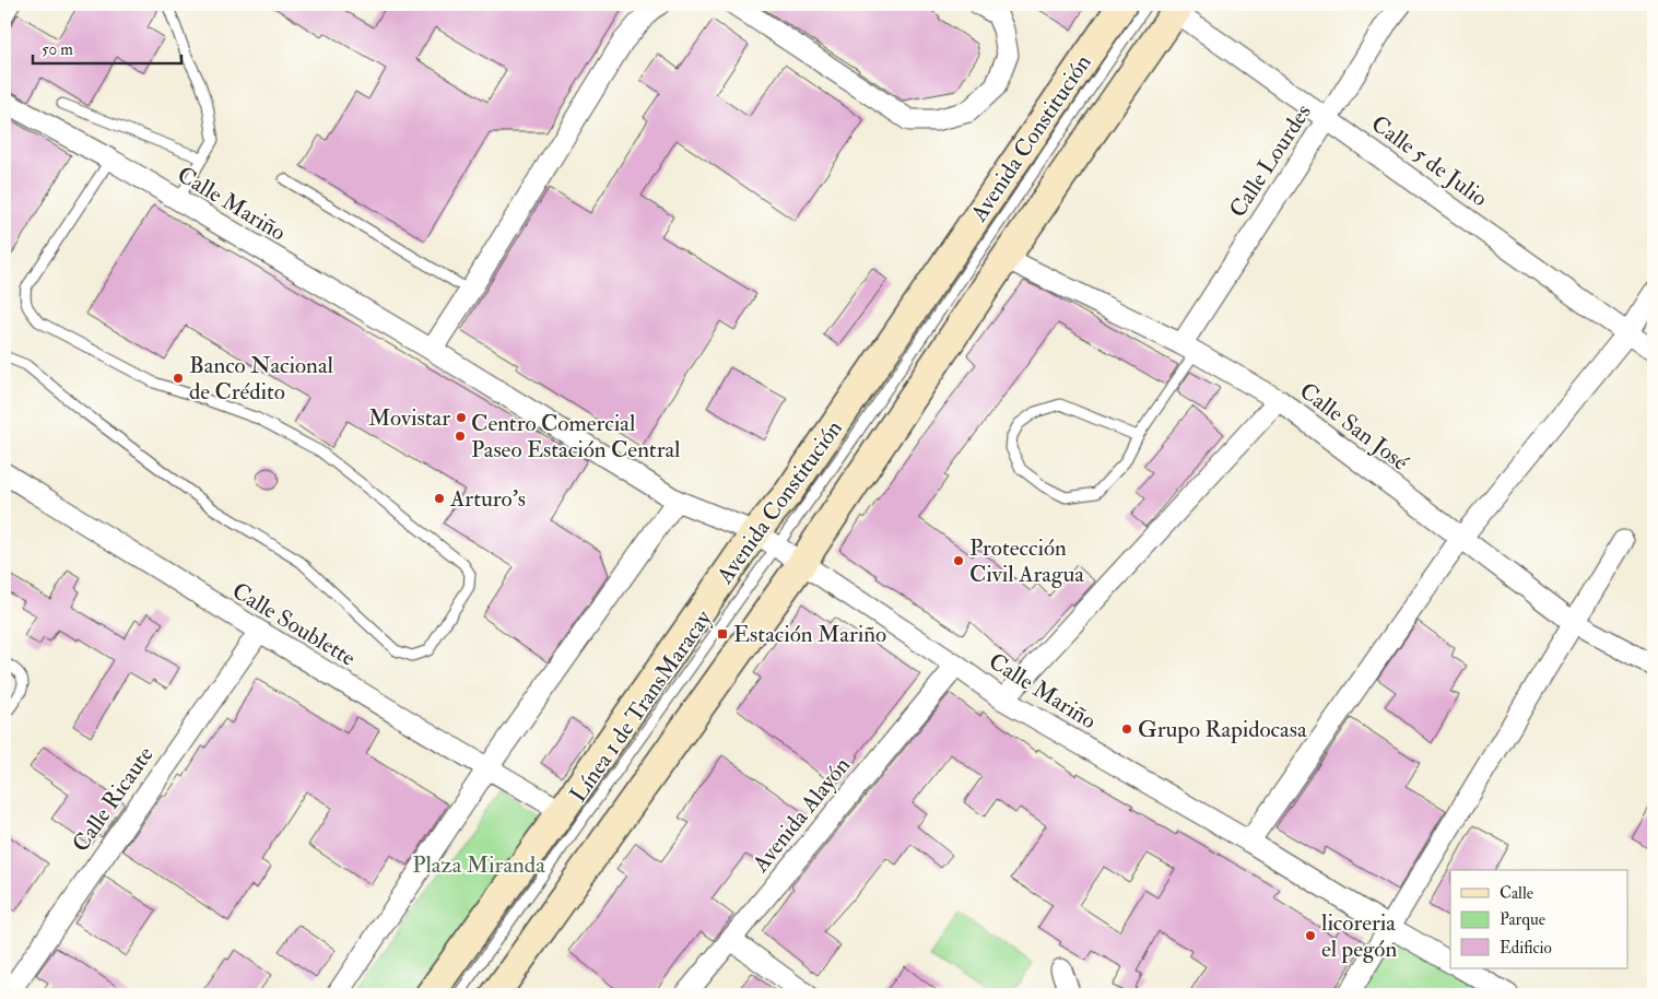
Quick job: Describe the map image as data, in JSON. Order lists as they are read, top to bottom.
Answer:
{
  "streets": {
    "street": [
      "Avenida Constitución",
      "Calle Lourdes",
      "Calle 5 de Julio",
      "Calle Mariño",
      "Calle San José",
      "Calle Soublette",
      "Calle Ricaute",
      "Avenida Alayón"
    ],
    "lane": ["Línea 1 de TransMaracay"]
  },
  "crossings": [
    ["Avenida Constitución", "Calle 5 de Julio"],
    ["Avenida Constitución", "Calle Mariño"],
    ["Avenida Constitución", "Calle San José"],
    ["Avenida Constitución", "Calle Soublette"],
    ["Avenida Constitución", "Línea 1 de TransMaracay"],
    ["Calle Lourdes", "Calle 5 de Julio"],
    ["Calle Lourdes", "Calle San José"],
    ["Calle Mariño", "Línea 1 de TransMaracay"],
    ["Calle Mariño", "Avenida Alayón"],
    ["Calle Soublette", "Calle Ricaute"]
  ],
  "parks": ["Plaza Miranda"],
  "places": {
    "other": [
      "Banco Nacional de Crédito",
      "Movistar",
      "Centro Comercial Paseo Estación Central",
      "Arturo's",
      "Protección Civil Aragua",
      "Grupo Rapidocasa",
      "licoreria el pegón"
    ],
    "transit": ["Estación Mariño"]
  },
  "legend": ["Calle", "Parque", "Edificio"],
  "scale_bar": "50 m"
}
